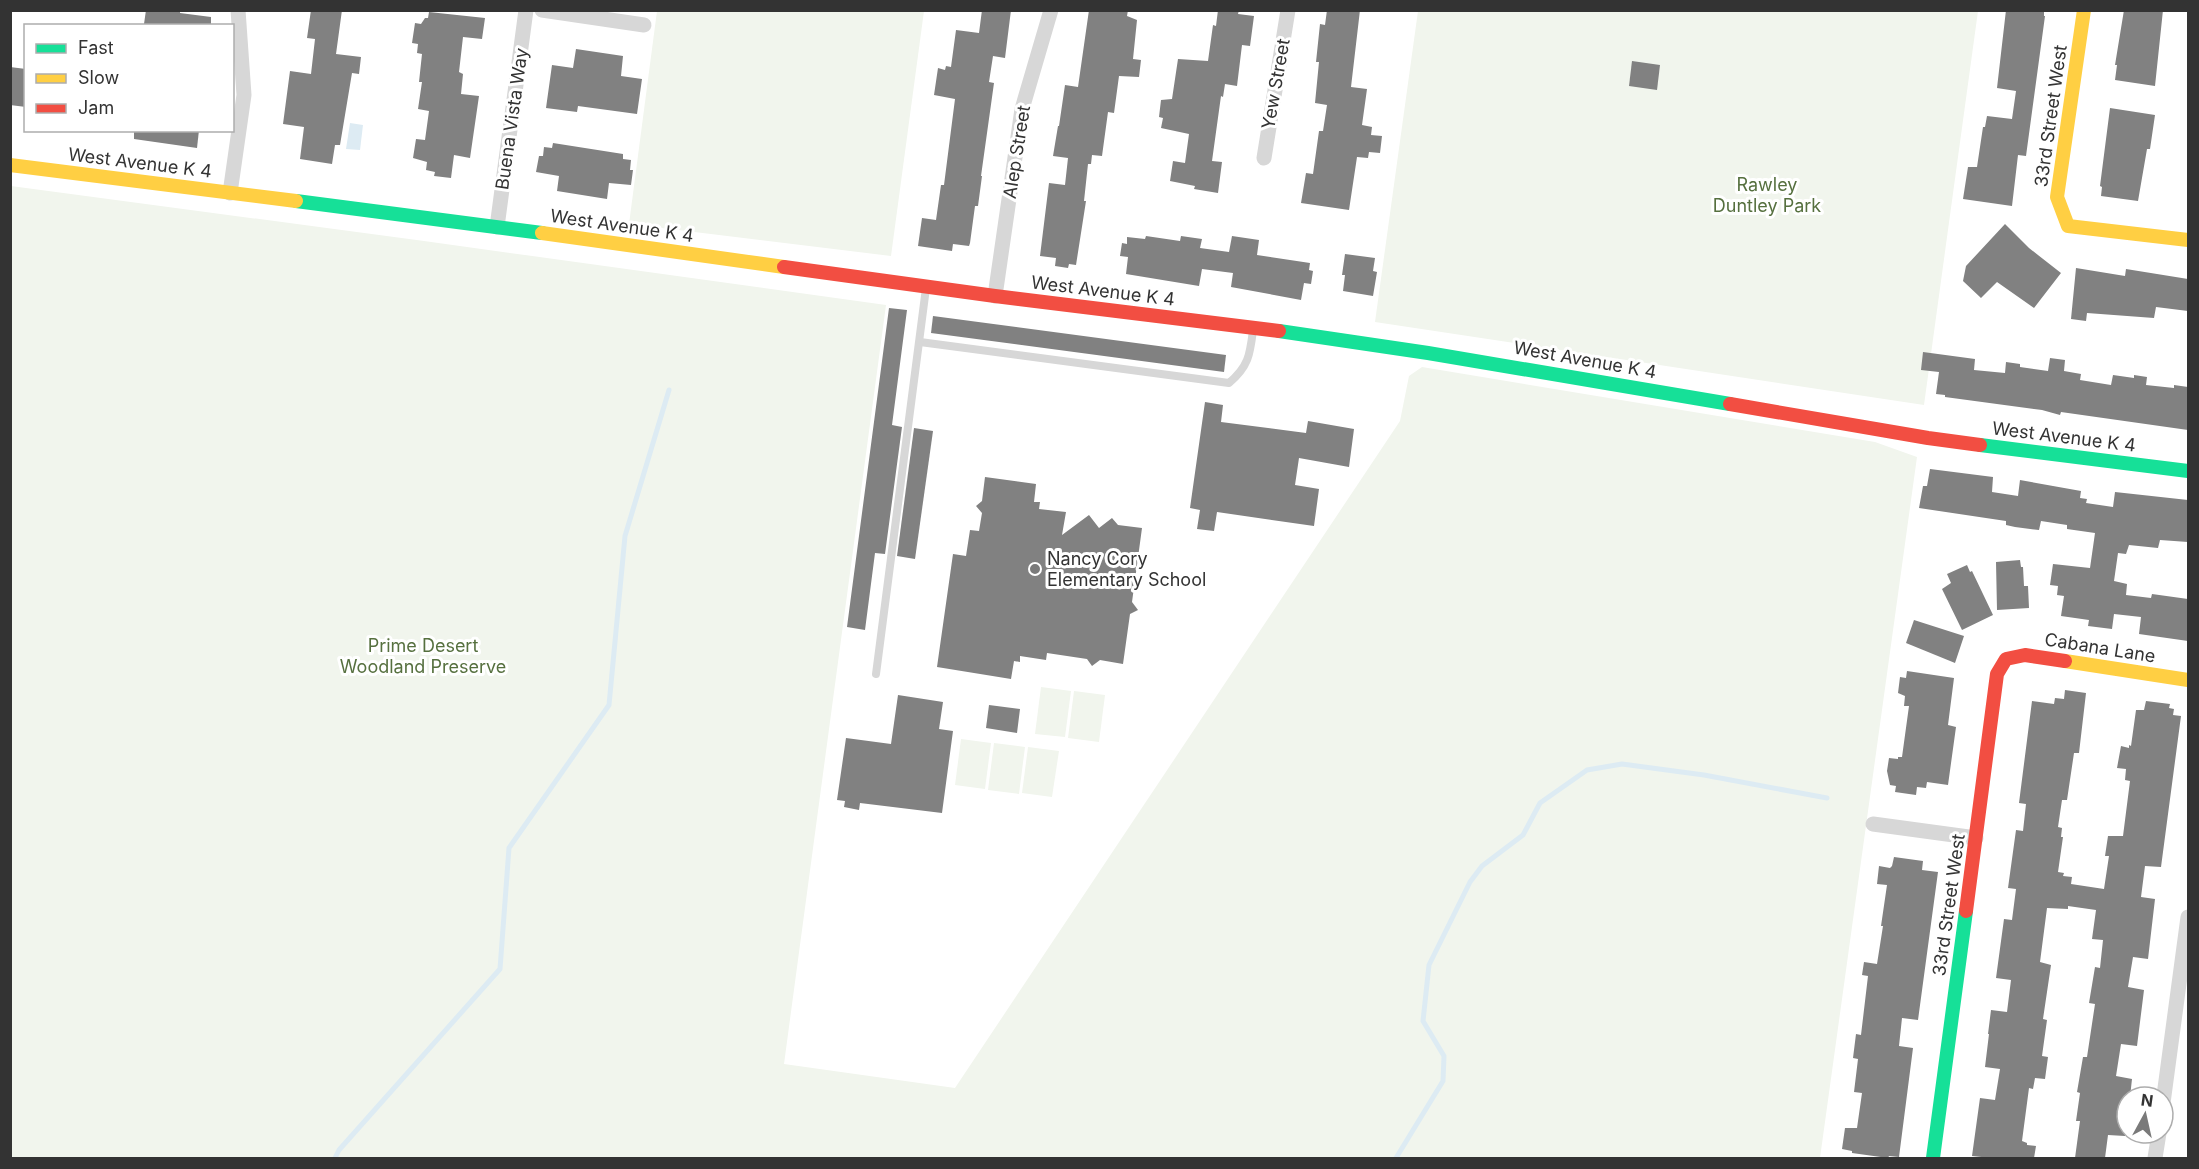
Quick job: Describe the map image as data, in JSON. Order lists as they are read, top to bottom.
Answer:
{
  "streets": {
    "street": [
      "Yew Street",
      "33rd Street West",
      "Buena Vista Way",
      "Alep Street",
      "West Avenue K 4",
      "Cabana Lane"
    ]
  },
  "crossings": [
    ["33rd Street West", "Cabana Lane"],
    ["Buena Vista Way", "West Avenue K 4"],
    ["Alep Street", "West Avenue K 4"]
  ],
  "parks": ["Rawley Duntley Park", "Prime Desert Woodland Preserve"],
  "places": ["Nancy Cory Elementary School"],
  "legend": ["Fast", "Slow", "Jam"],
  "north": "top"
}
